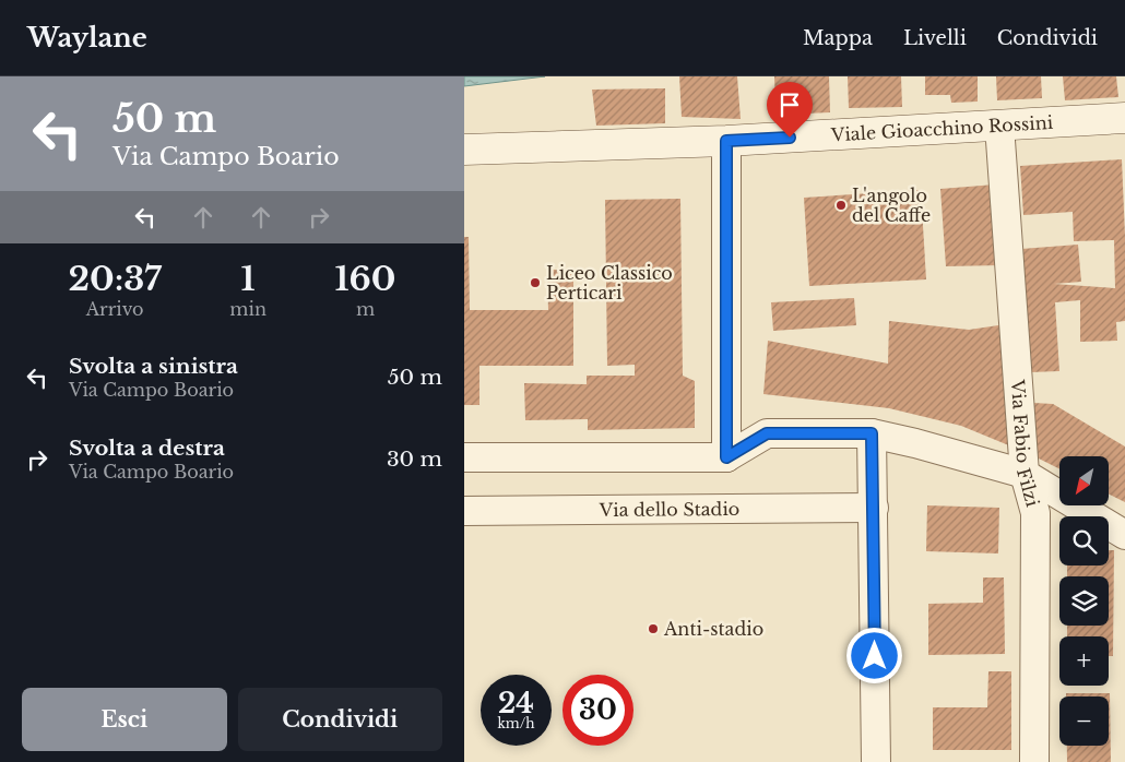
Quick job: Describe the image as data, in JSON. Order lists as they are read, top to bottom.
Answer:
{
  "streets": {
    "street": ["Viale Gioacchino Rossini", "Via Fabio Filzi", "Via dello Stadio"]
  },
  "crossings": [
    ["Viale Gioacchino Rossini", "Via Fabio Filzi"]
  ],
  "places": ["L'angolo del Caffe", "Liceo Classico Perticari", "Anti-stadio"],
  "north": "bottom left",
  "page": {
    "header": "Waylane",
    "nav": ["Mappa", "Livelli", "Condividi"],
    "turn": ["50 m", "Via Campo Boario"],
    "eta": [
      "20:37",
      "Arrivo",
      "1",
      "min",
      "160",
      "m"
    ],
    "list": [
      {
        "name": "Svolta a sinistra",
        "note": "Via Campo Boario",
        "value": "50 m"
      },
      {
        "name": "Svolta a destra",
        "note": "Via Campo Boario",
        "value": "30 m"
      }
    ],
    "map_buttons": ["+", "−"],
    "speed": "24 km/h",
    "limit": "30",
    "buttons": ["Esci", "Condividi"]
  }
}
